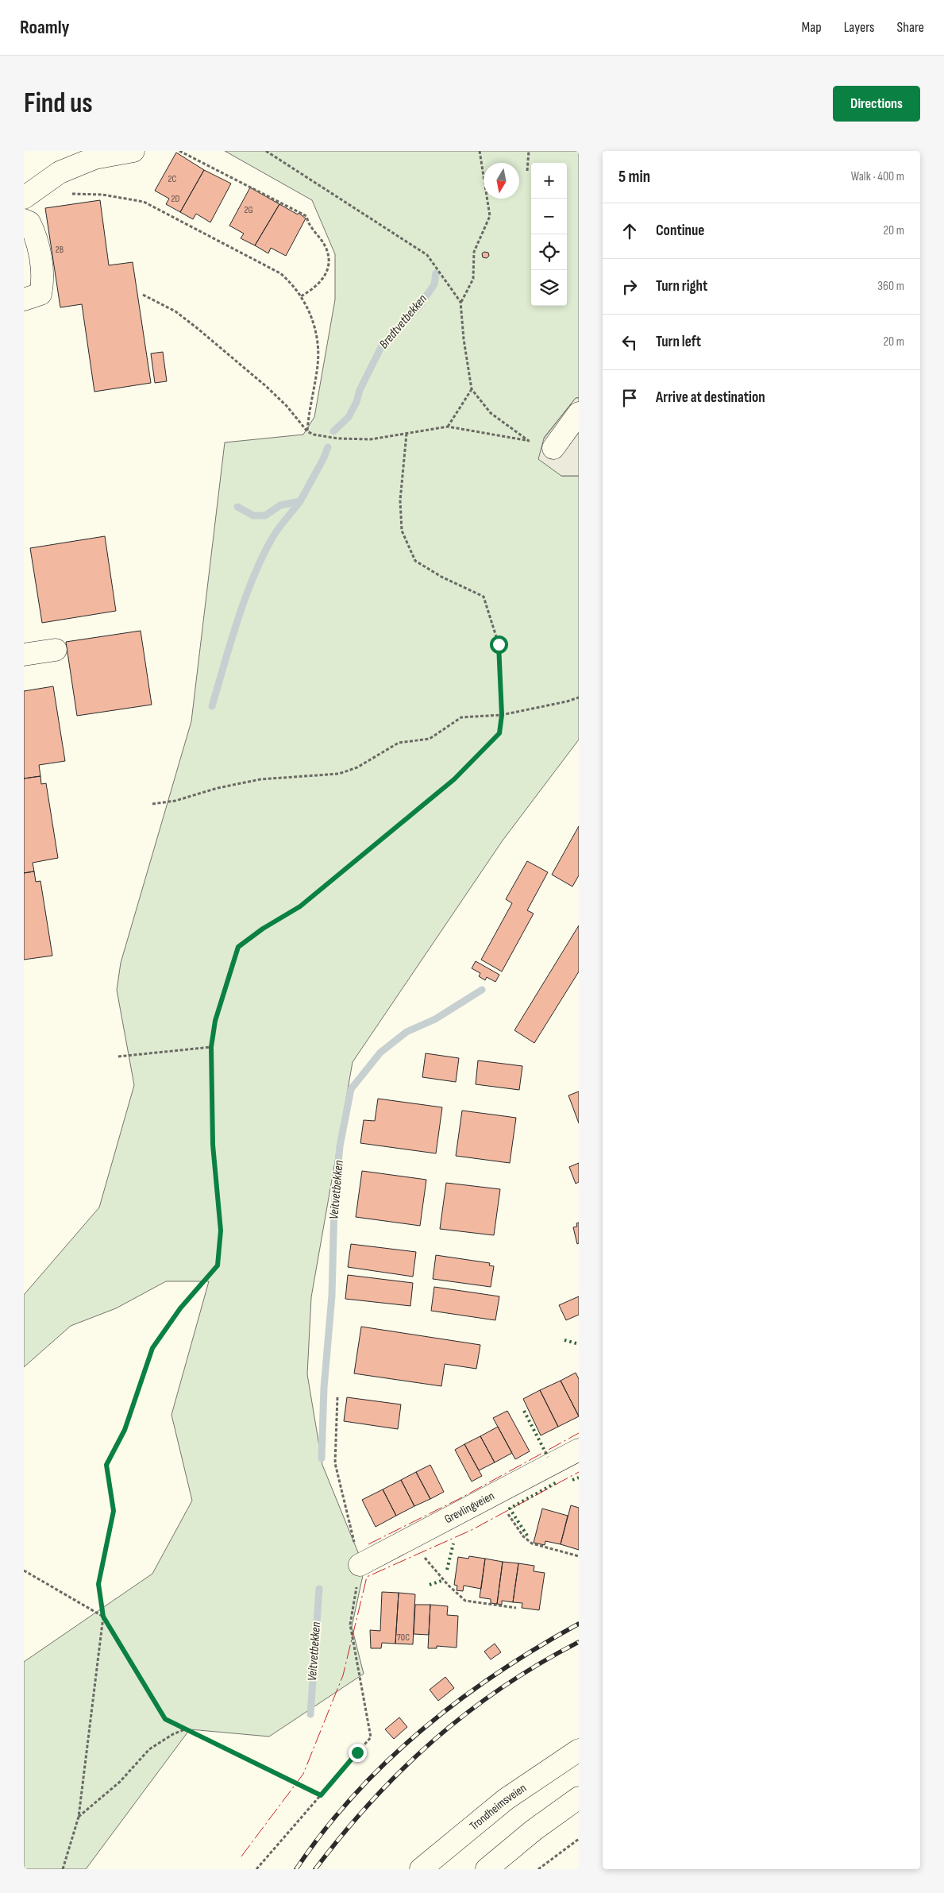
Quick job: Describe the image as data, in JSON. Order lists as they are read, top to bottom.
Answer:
{
  "streets": {
    "main road": ["Grevlingveien", "Trondheimsveien"]
  },
  "water": ["Bredtvetbekken", "Veitvetbekken"],
  "house_numbers": [
    "2C",
    "2D",
    "2G",
    "2B",
    "70C"
  ],
  "north": "bottom",
  "page": {
    "header": "Roamly",
    "nav": ["Map", "Layers", "Share"],
    "buttons": "Directions",
    "title": "Find us",
    "heading": ["5 min", "Walk · 400 m"],
    "map_buttons": ["+", "−"],
    "list": [
      ["Continue", "20 m"],
      ["Turn right", "360 m"],
      ["Turn left", "20 m"],
      "Arrive at destination"
    ]
  }
}
